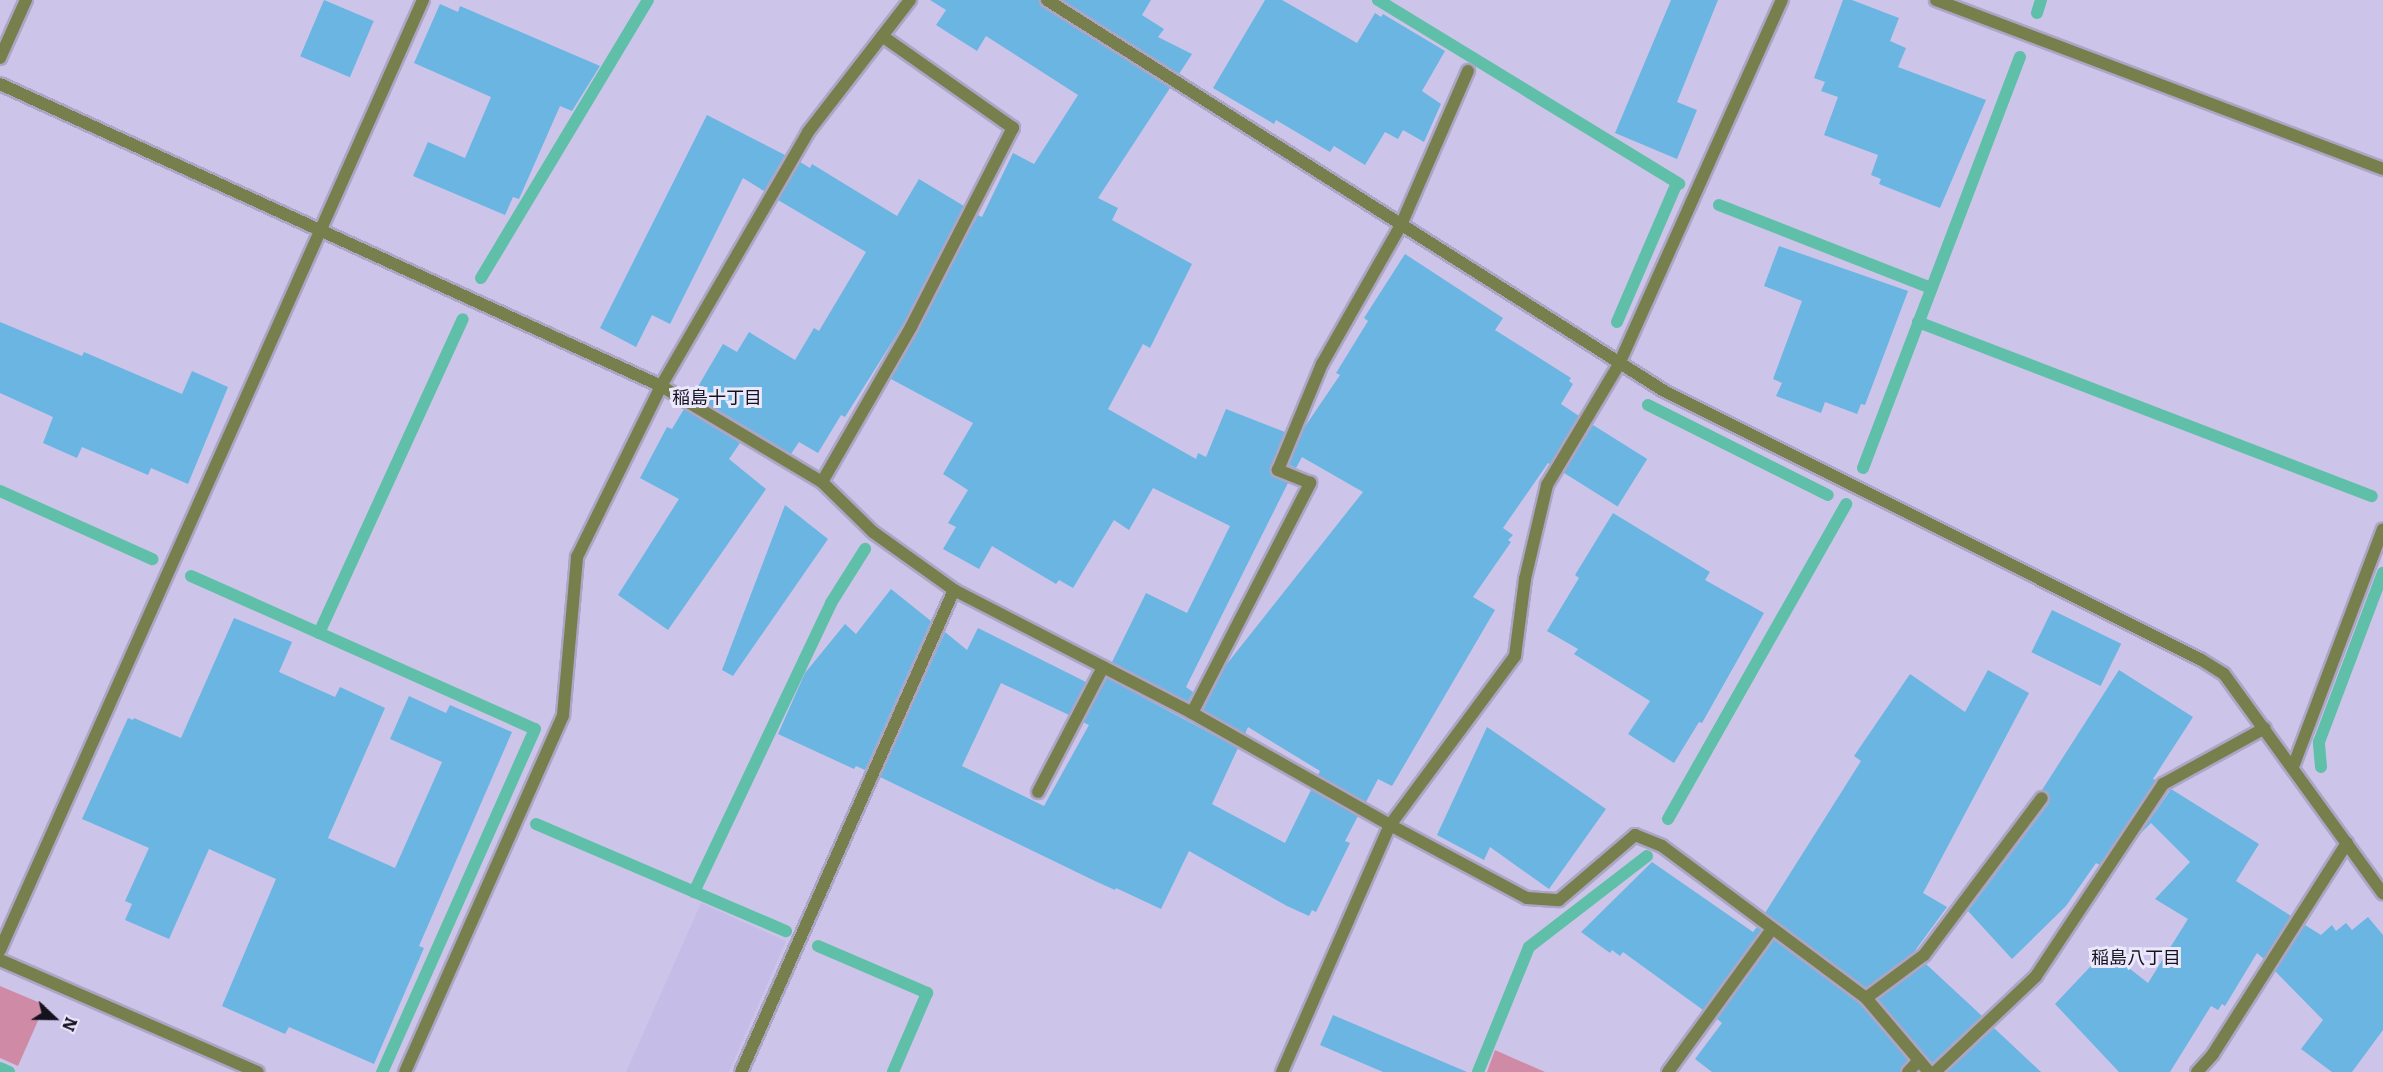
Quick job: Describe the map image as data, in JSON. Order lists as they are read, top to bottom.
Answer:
{
  "districts": ["稲島十丁目", "稲島八丁目"],
  "north": "right"
}
